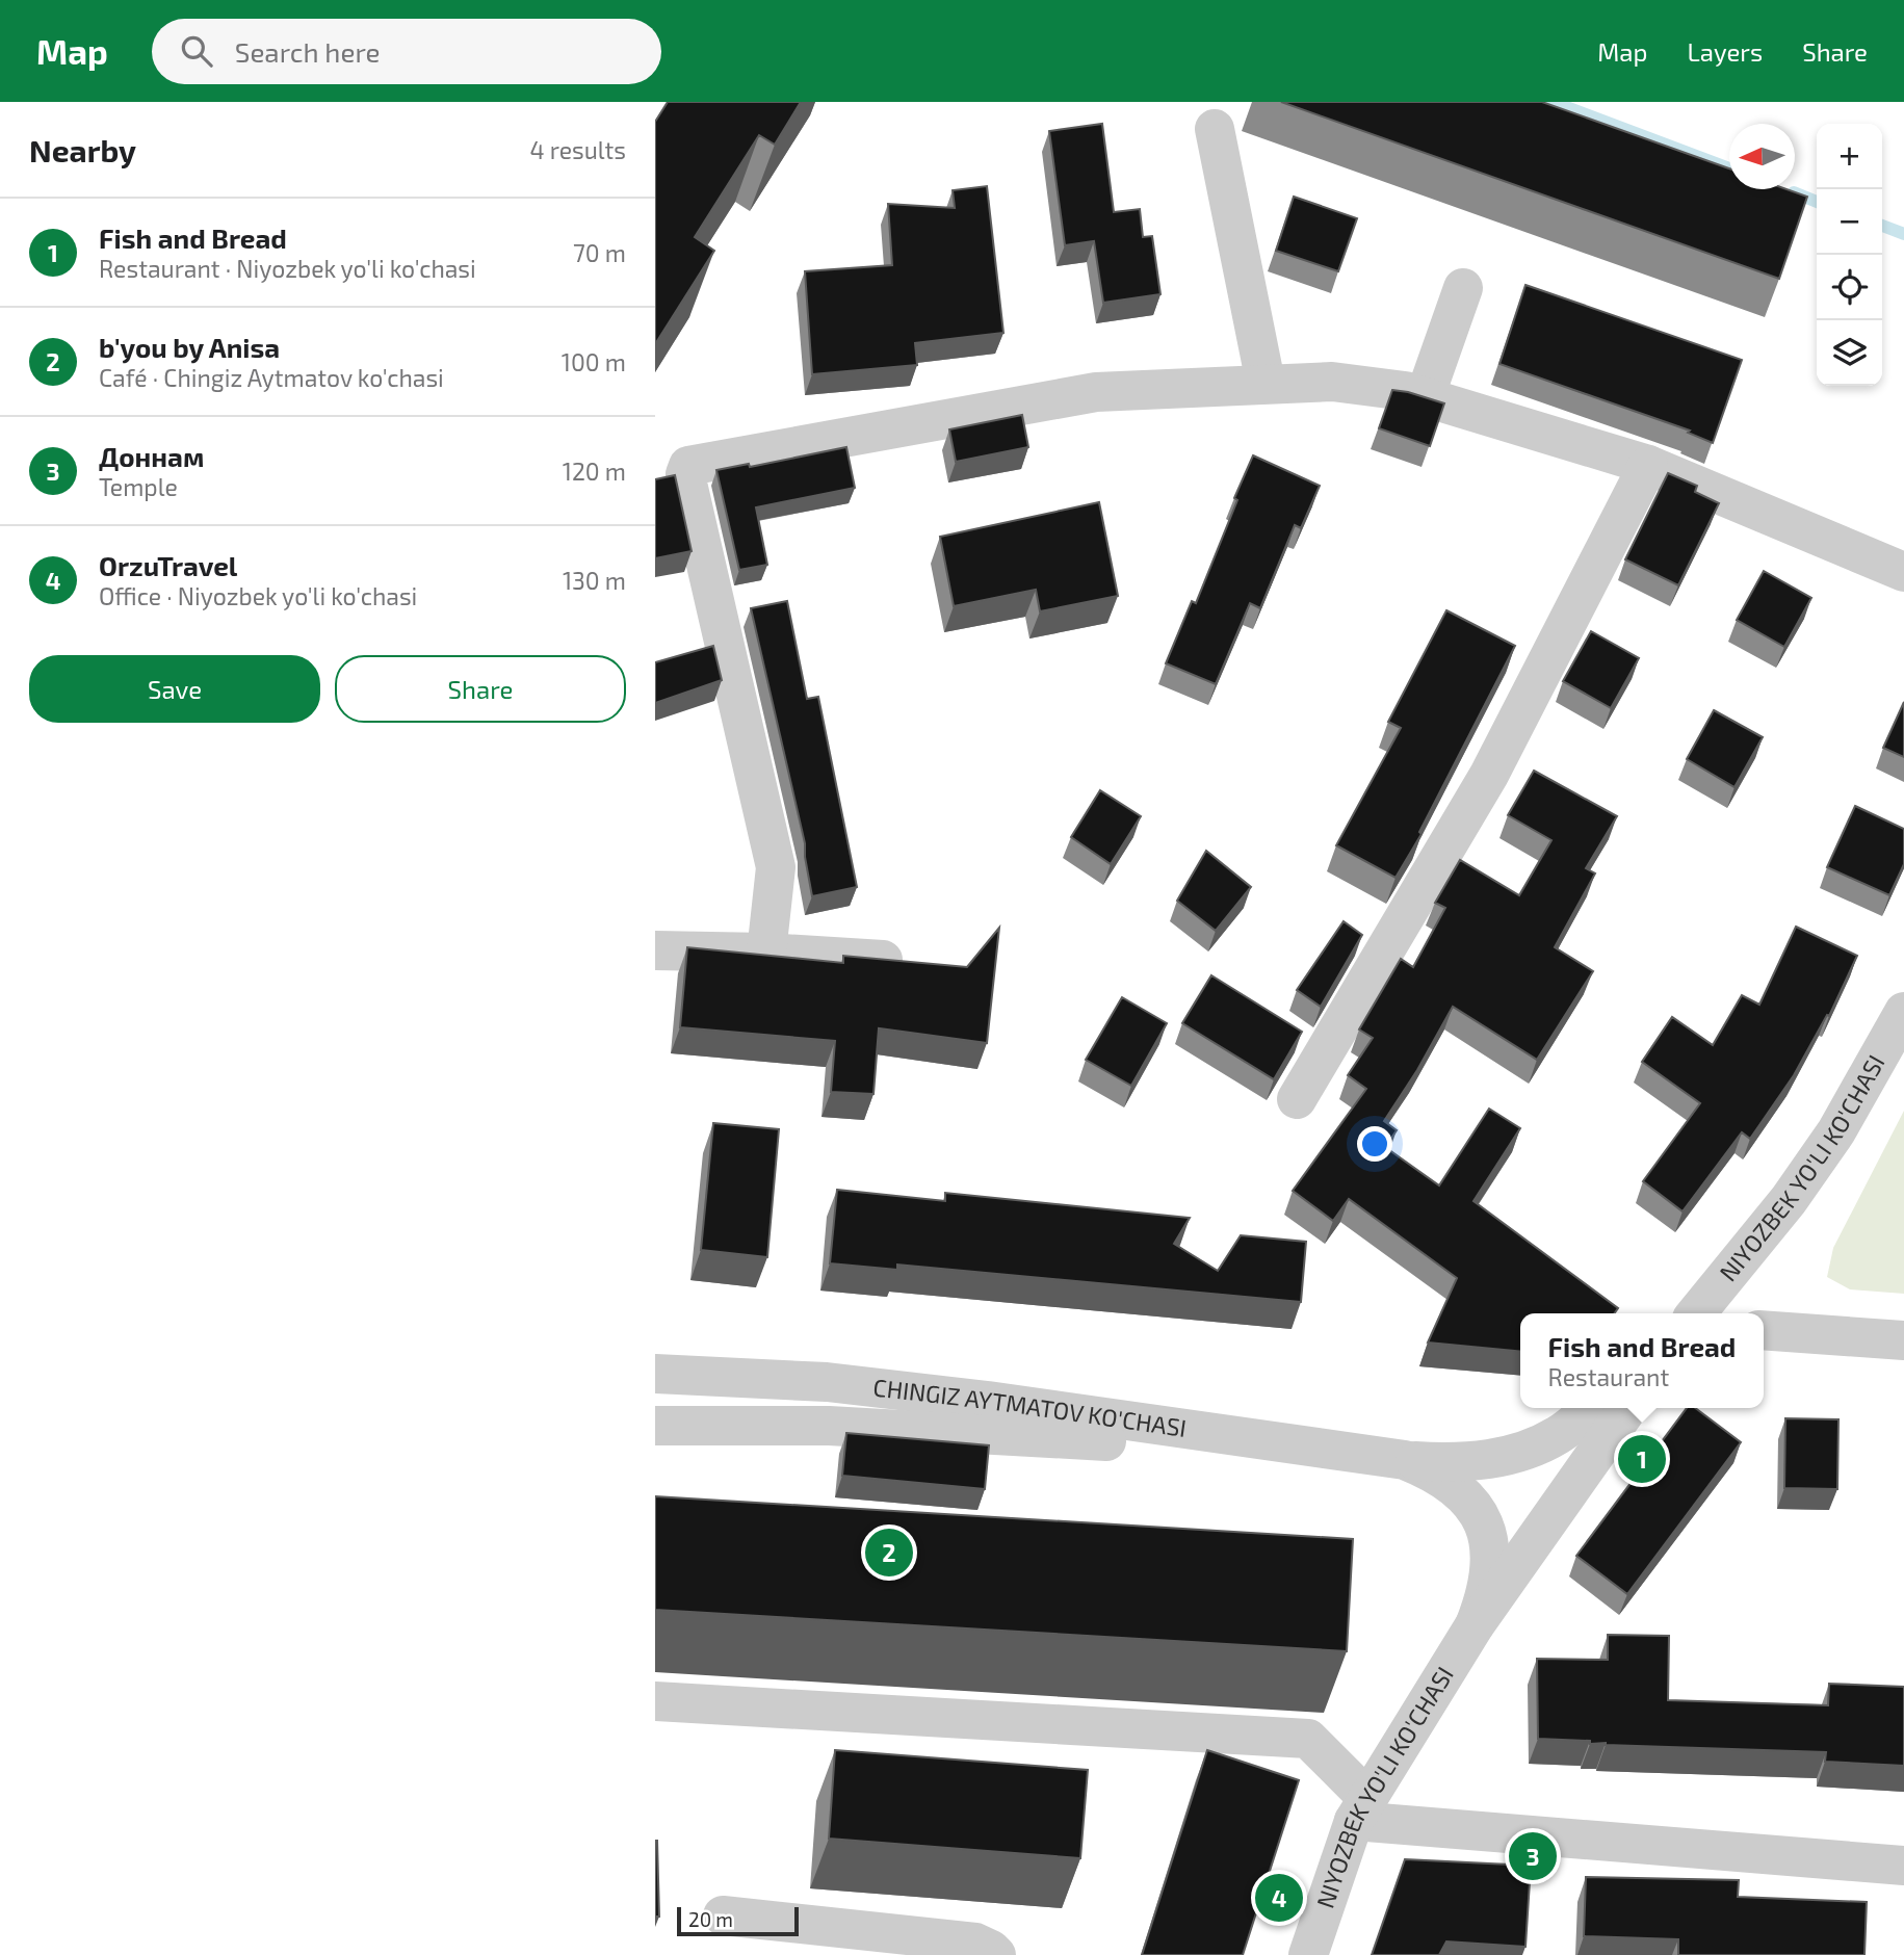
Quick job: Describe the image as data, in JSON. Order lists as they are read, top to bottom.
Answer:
{
  "streets": {
    "street": ["NIYOZBEK YO'LI KO'CHASI", "CHINGIZ AYTMATOV KO'CHASI"]
  },
  "crossings": [
    ["NIYOZBEK YO'LI KO'CHASI", "CHINGIZ AYTMATOV KO'CHASI"]
  ],
  "scale_bar": "20 m",
  "north": "left",
  "page": {
    "header": "Map",
    "search": "Search here",
    "nav": ["Map", "Layers", "Share"],
    "heading": ["Nearby", "4 results"],
    "map_buttons": ["+", "−"],
    "list": [
      {
        "mark": "1",
        "name": "Fish and Bread",
        "note": "Restaurant · Niyozbek yo'li ko'chasi",
        "value": "70 m"
      },
      {
        "mark": "2",
        "name": "b'you by Anisa",
        "note": "Café · Chingiz Aytmatov ko'chasi",
        "value": "100 m"
      },
      {
        "mark": "3",
        "name": "Доннам",
        "note": "Temple",
        "value": "120 m"
      },
      {
        "mark": "4",
        "name": "OrzuTravel",
        "note": "Office · Niyozbek yo'li ko'chasi",
        "value": "130 m"
      }
    ],
    "buttons": ["Save", "Share"],
    "popup": ["Fish and Bread", "Restaurant"],
    "pins": [
      "1",
      "2",
      "3",
      "4"
    ],
    "scale": "20 m"
  }
}
